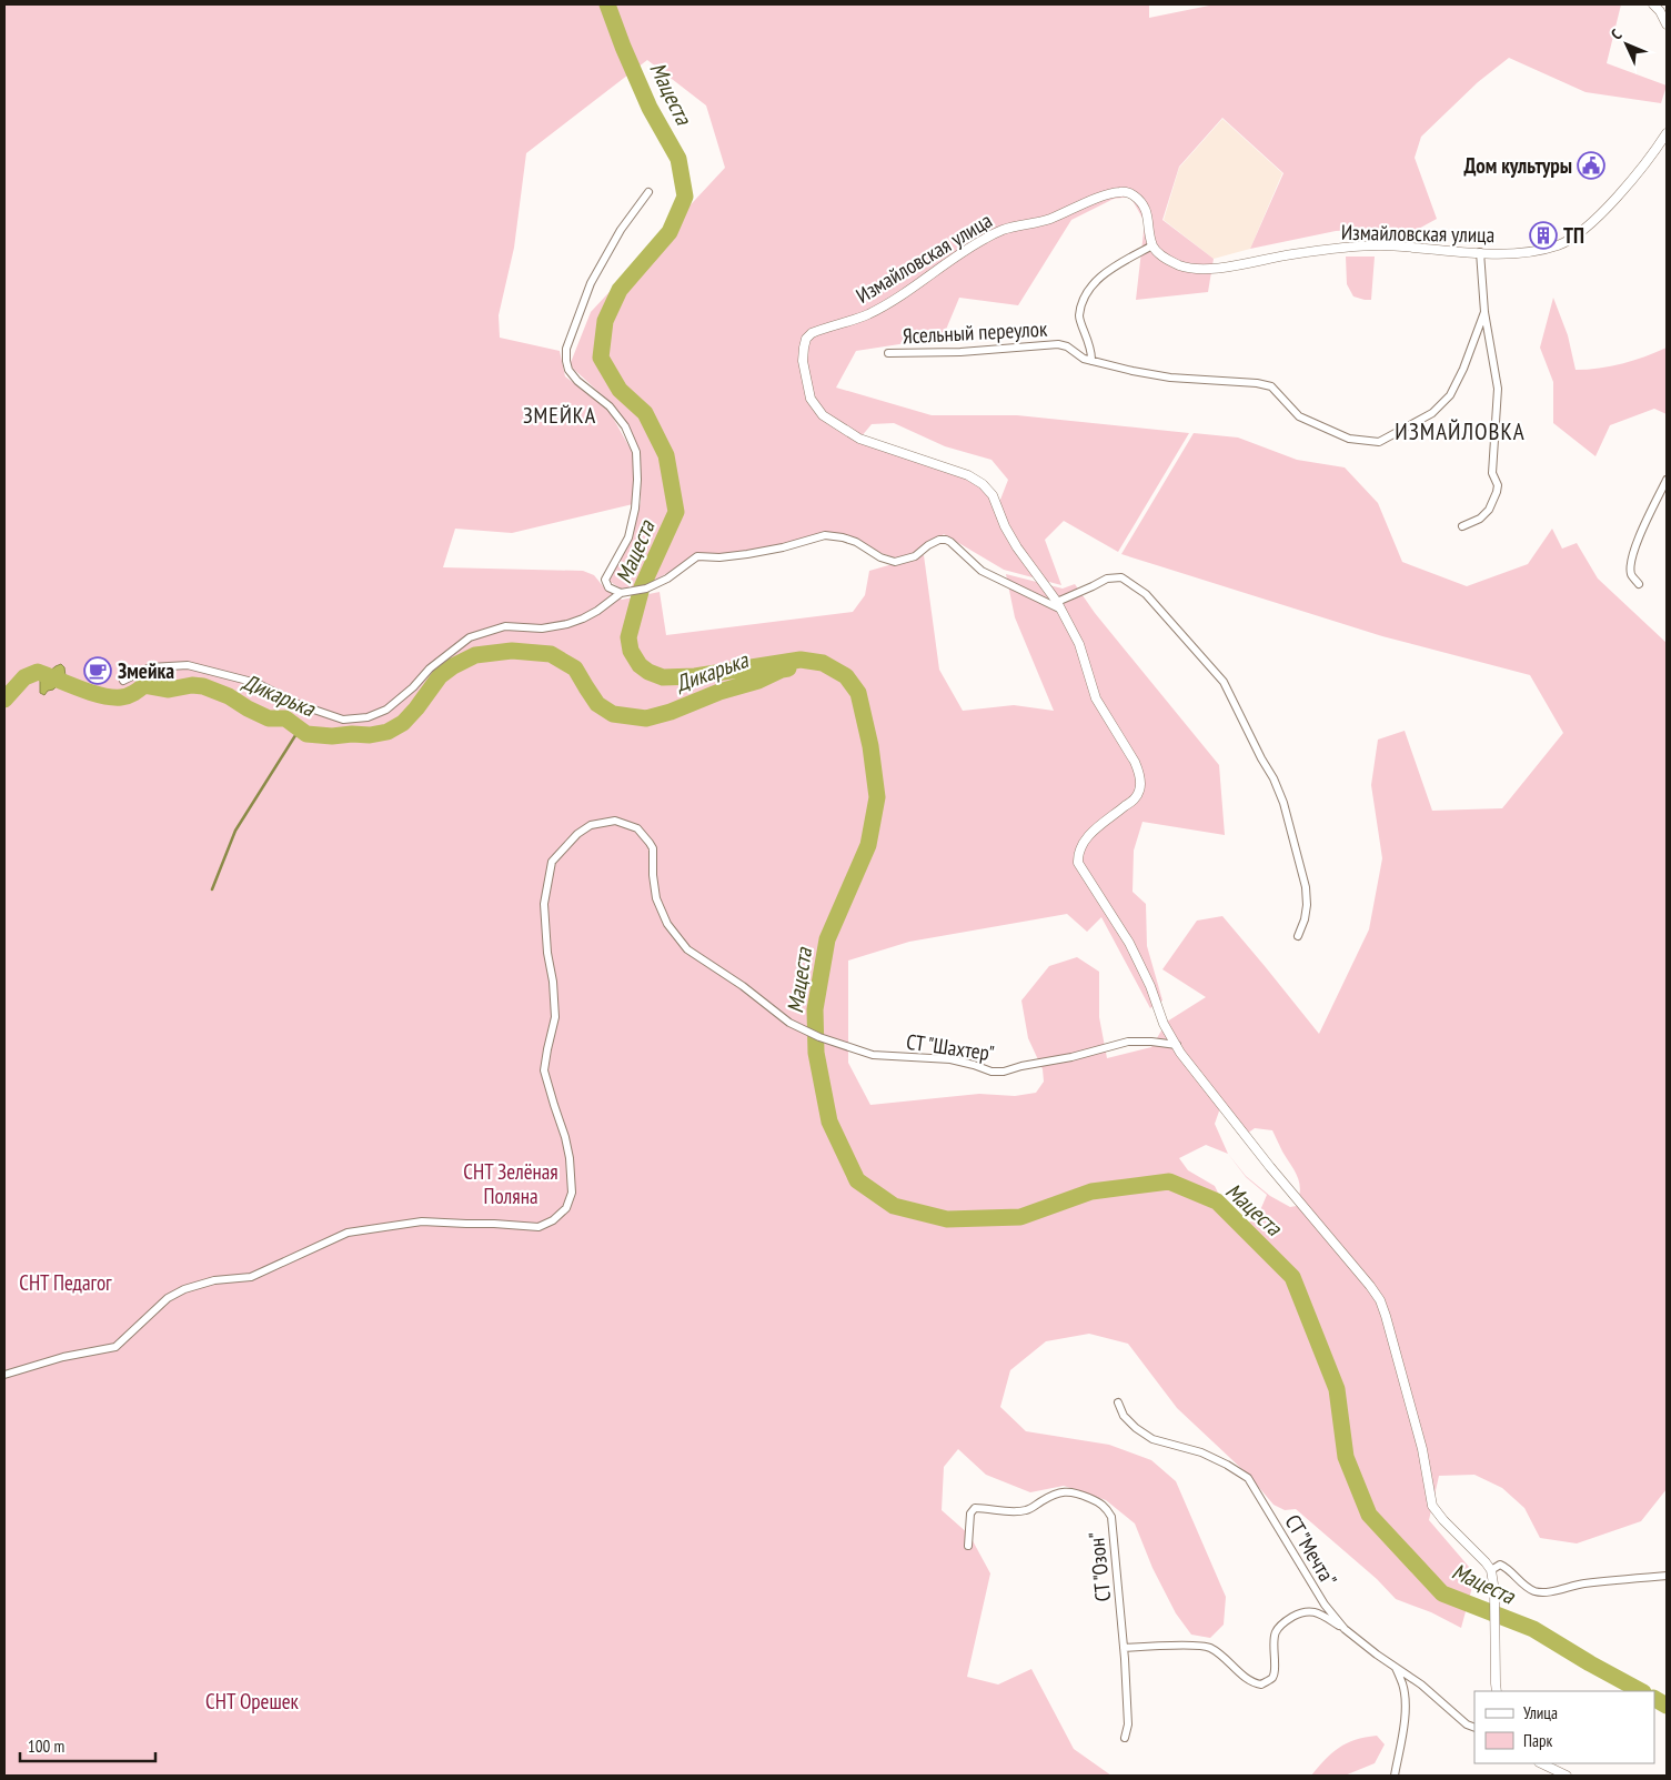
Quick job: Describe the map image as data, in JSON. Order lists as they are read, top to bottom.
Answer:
{
  "streets": {
    "street": [
      "Измайловская улица",
      "Ясельный переулок",
      "СТ \"Шахтер\"",
      "СТ \"Мечта\"",
      "СТ \"Озон\""
    ]
  },
  "crossings": [
    ["Измайловская улица", "СТ \"Шахтер\""]
  ],
  "districts": ["ЗМЕЙКА", "ИЗМАЙЛОВКА"],
  "water": ["Мацеста", "Дикарька"],
  "parks": ["СНТ Зелёная Поляна", "СНТ Педагог", "СНТ Орешек"],
  "places": {
    "public building": ["Дом культуры"],
    "building": ["ТП"],
    "cafe": ["Змейка"]
  },
  "legend": ["Улица", "Парк"],
  "scale_bar": "100 m",
  "north": "top left"
}
